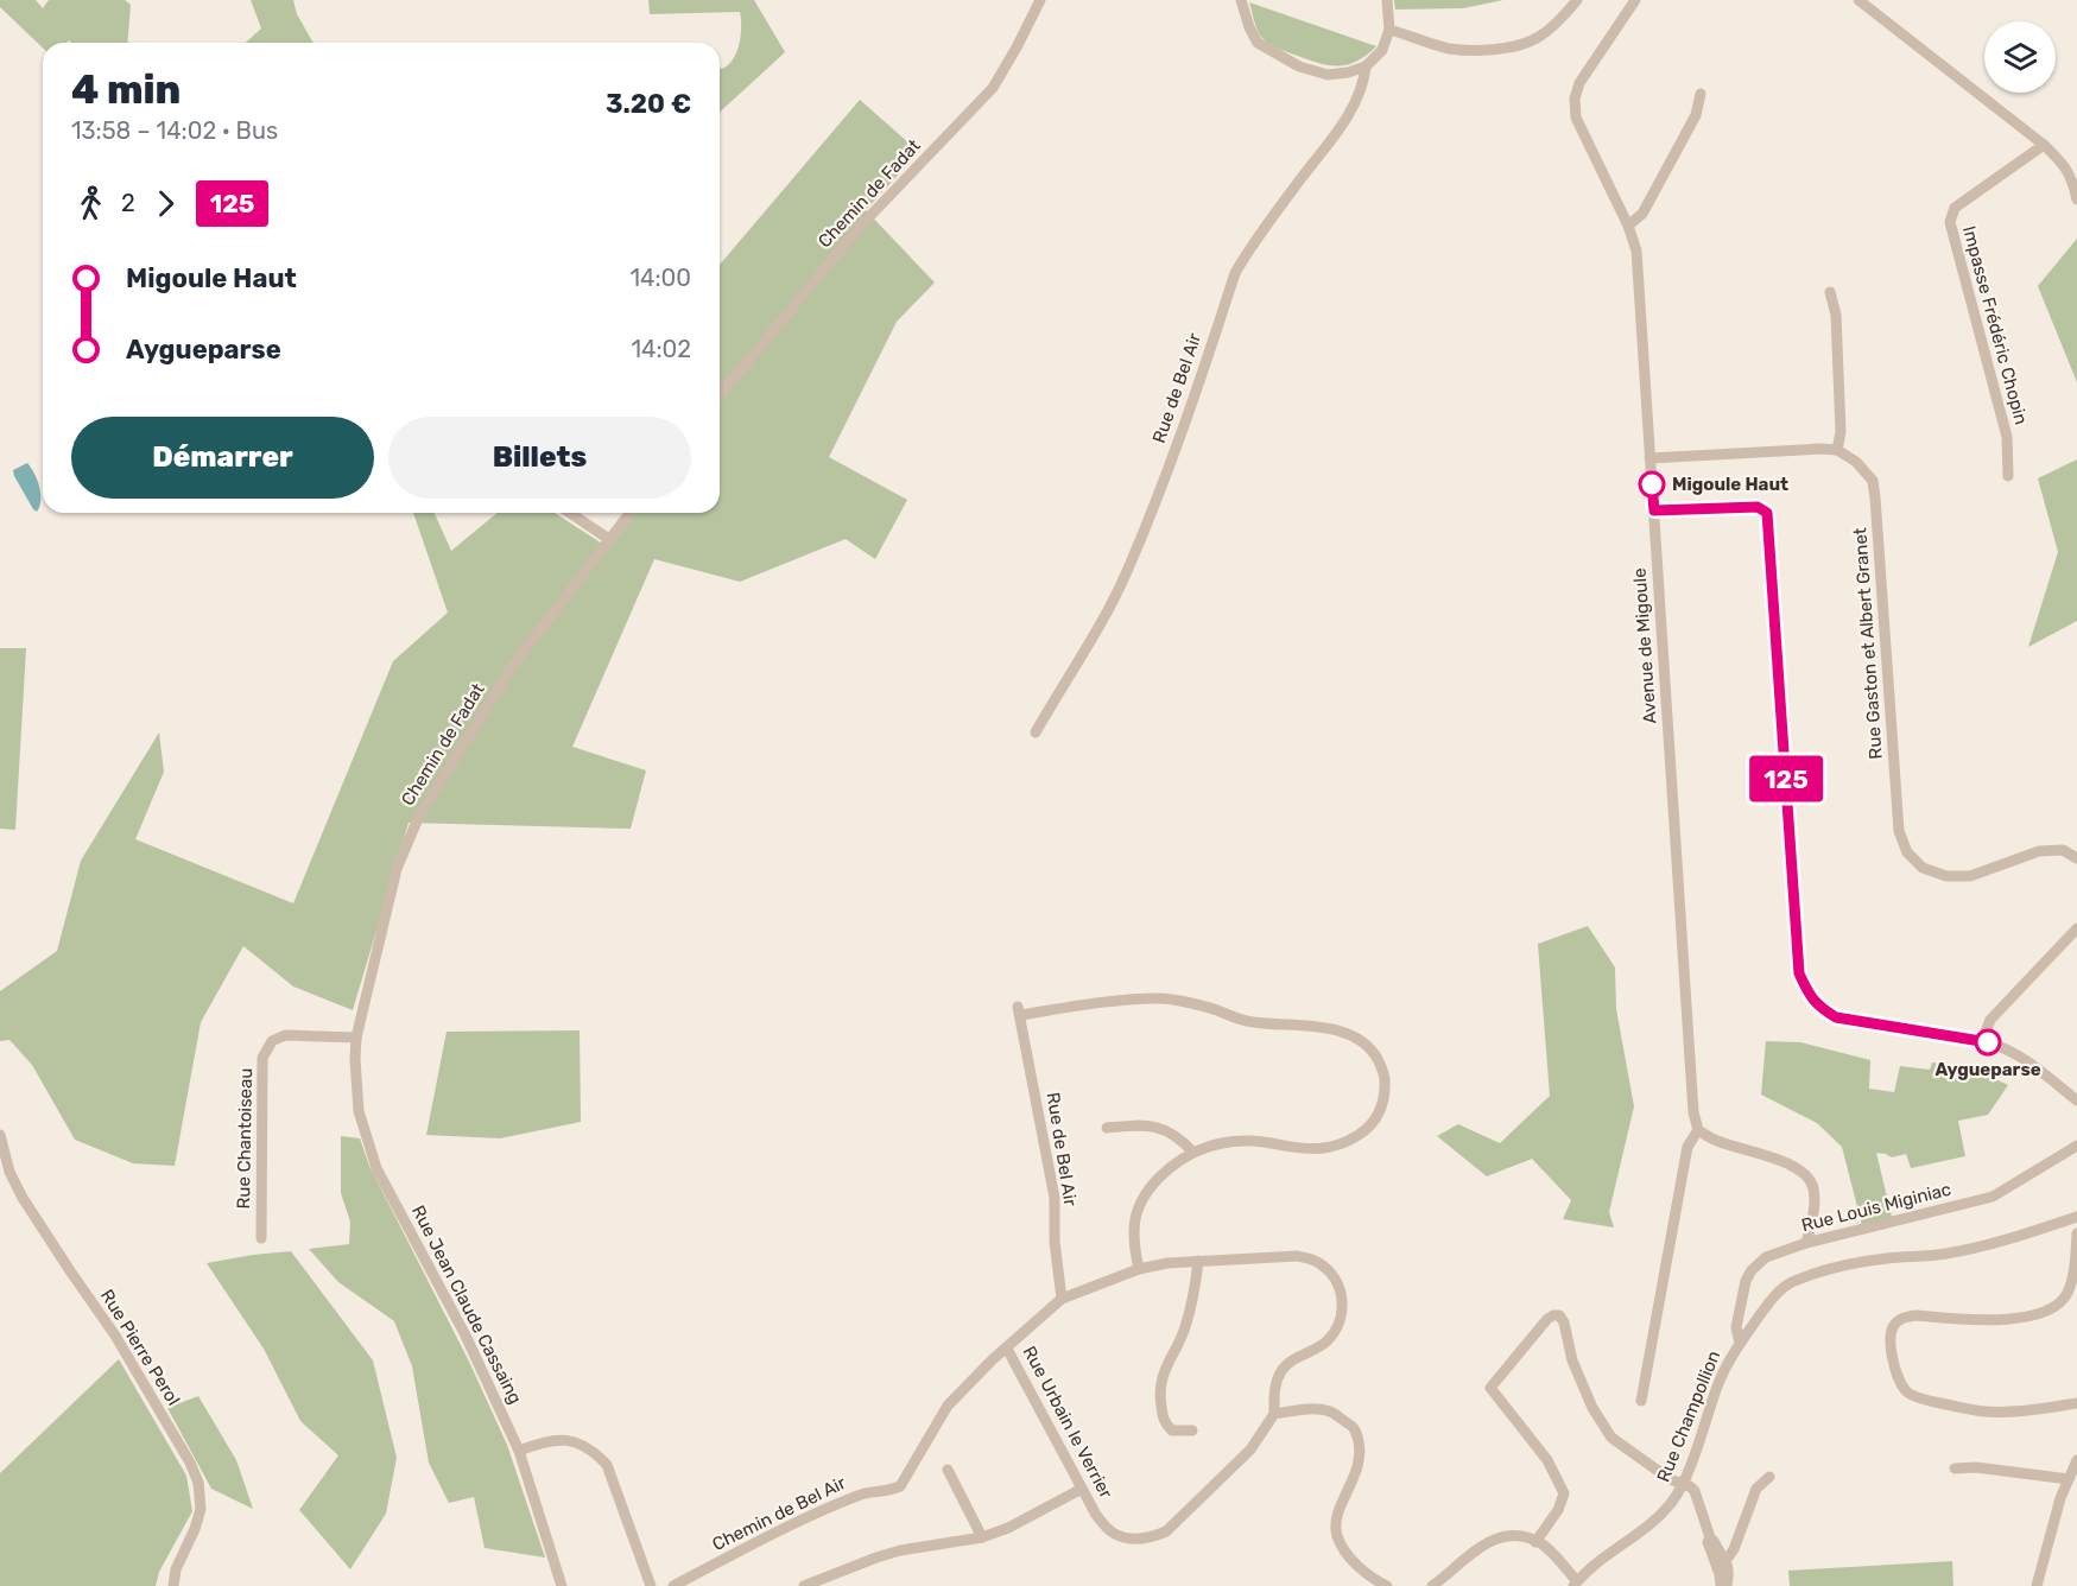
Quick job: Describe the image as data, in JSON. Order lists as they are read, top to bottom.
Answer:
{
  "streets": {
    "street": [
      "Chemin de Fadat",
      "Impasse Frédéric Chopin",
      "Rue de Bel Air",
      "Rue Gaston et Albert Granet",
      "Avenue de Migoule",
      "Rue Chantoiseau",
      "Rue Louis Miginiac",
      "Rue Jean Claude Cassaing",
      "Rue Pierre Perol",
      "Rue Champollion",
      "Rue Urbain le Verrier",
      "Chemin de Bel Air"
    ]
  },
  "crossings": [
    ["Chemin de Fadat", "Rue Chantoiseau"],
    ["Chemin de Fadat", "Rue Jean Claude Cassaing"],
    ["Rue de Bel Air", "Chemin de Bel Air"],
    ["Rue Chantoiseau", "Rue Jean Claude Cassaing"],
    ["Rue Louis Miginiac", "Rue Champollion"],
    ["Rue Urbain le Verrier", "Chemin de Bel Air"]
  ],
  "places": ["Migoule Haut", "Aygueparse"],
  "lines": ["bus line 125"],
  "page": {
    "on_map": "125",
    "heading": ["4 min", "13:58 – 14:02 · Bus", "3.20 €"],
    "legs": ["2", "125"],
    "list": [
      {
        "name": "Migoule Haut",
        "value": "14:00"
      },
      {
        "name": "Aygueparse",
        "value": "14:02"
      }
    ],
    "buttons": ["Démarrer", "Billets"]
  }
}
